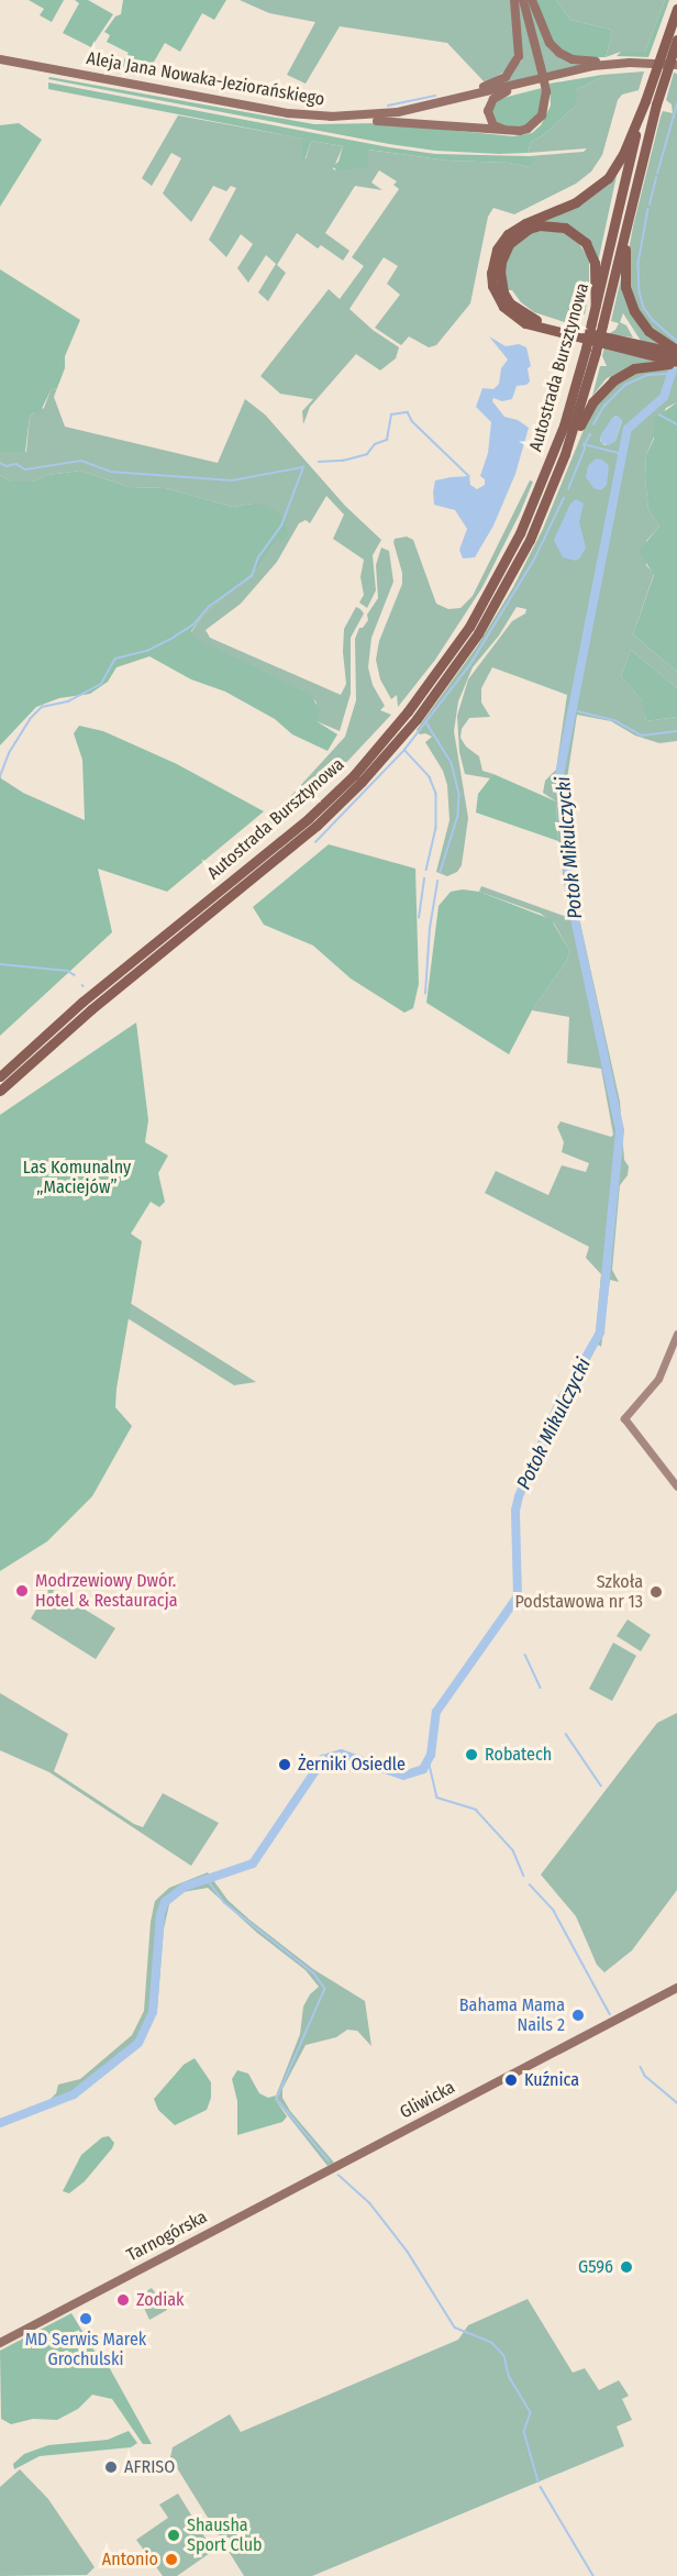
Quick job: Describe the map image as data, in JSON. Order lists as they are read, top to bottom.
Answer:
{
  "streets": {
    "highway": ["Autostrada Bursztynowa"],
    "main road": ["Aleja Jana Nowaka-Jeziorańskiego", "Gliwicka", "Tarnogórska"]
  },
  "crossings": [
    ["Gliwicka", "Tarnogórska"]
  ],
  "water": ["Potok Mikulczycki"],
  "parks": ["Las Komunalny „Maciejów”"],
  "places": [
    "Modrzewiowy Dwór. Hotel & Restauracja",
    "Szkoła Podstawowa nr 13",
    "Robatech",
    "Żerniki Osiedle",
    "Bahama Mama Nails 2",
    "Kuźnica",
    "G596",
    "Zodiak",
    "MD Serwis Marek Grochulski",
    "AFRISO",
    "Shausha Sport Club",
    "Antonio"
  ]
}
